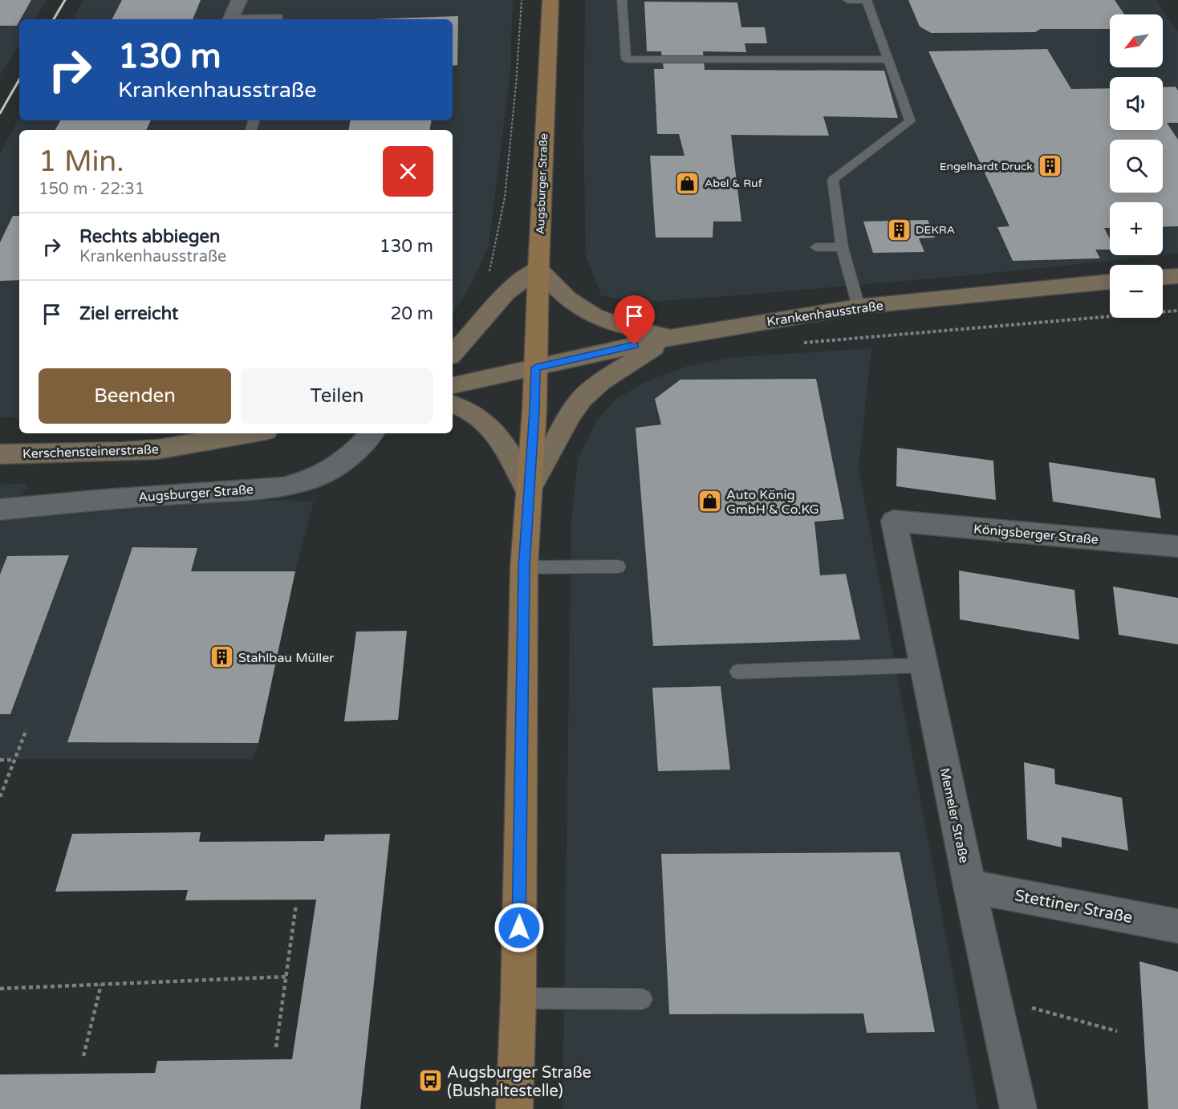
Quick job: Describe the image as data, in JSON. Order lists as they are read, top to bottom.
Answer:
{
  "streets": {
    "main road": ["Augsburger Straße"],
    "street": [
      "Krankenhausstraße",
      "Kerschensteinerstraße",
      "Königsberger Straße",
      "Memeler Straße",
      "Stettiner Straße"
    ]
  },
  "crossings": [
    ["Augsburger Straße", "Krankenhausstraße"],
    ["Königsberger Straße", "Memeler Straße"],
    ["Memeler Straße", "Stettiner Straße"]
  ],
  "places": {
    "building": ["Engelhardt Druck", "DEKRA", "Stahlbau Müller"],
    "shop": ["Abel & Ruf", "Auto König GmbH & Co.KG"],
    "bus stop": ["Augsburger Straße (Bushaltestelle)"]
  },
  "north": "bottom left",
  "page": {
    "map_buttons": ["+", "−"],
    "turn": ["130 m", "Krankenhausstraße"],
    "heading": ["1 Min.", "150 m · 22:31"],
    "list": [
      {
        "name": "Rechts abbiegen",
        "note": "Krankenhausstraße",
        "value": "130 m"
      },
      {
        "name": "Ziel erreicht",
        "value": "20 m"
      }
    ],
    "buttons": ["Beenden", "Teilen"]
  }
}
